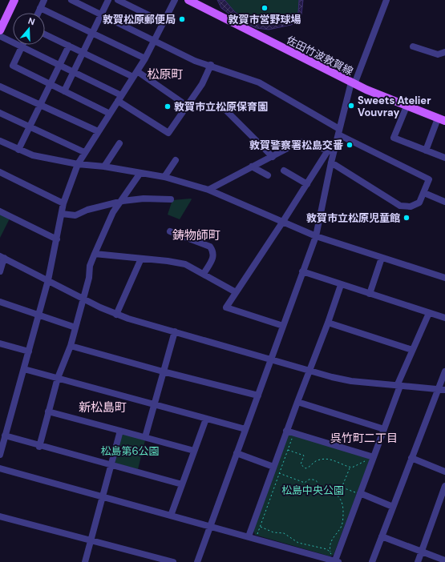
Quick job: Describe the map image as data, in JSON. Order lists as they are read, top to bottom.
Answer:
{
  "streets": {
    "main road": ["佐田竹波敦賀線"]
  },
  "districts": [
    "松原町",
    "鋳物師町",
    "新松島町",
    "呉竹町二丁目"
  ],
  "parks": ["松島第6公園", "松島中央公園"],
  "places": [
    "敦賀市営野球場",
    "敦賀松原郵便局",
    "Sweets Atelier Vouvray",
    "敦賀市立松原保育園",
    "敦賀警察署松島交番",
    "敦賀市立松原児童館"
  ],
  "north": "top"
}
